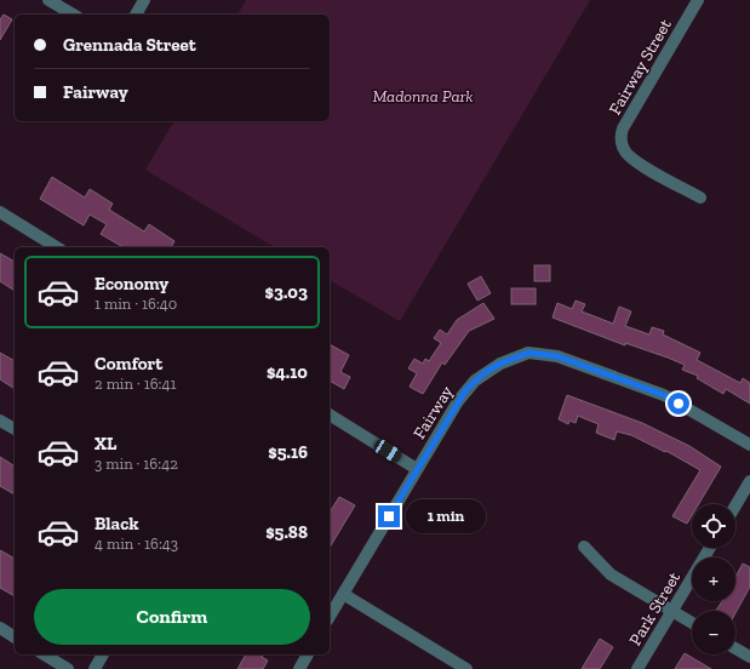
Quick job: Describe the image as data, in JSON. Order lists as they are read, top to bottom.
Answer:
{
  "streets": {
    "street": ["Fairway Street", "Fairway", "Park Street"]
  },
  "parks": ["Madonna Park"],
  "page": {
    "banner": ["Grennada Street", "Fairway"],
    "list": [
      {
        "name": "Economy",
        "note": "1 min · 16:40",
        "value": "$3.03"
      },
      {
        "name": "Comfort",
        "note": "2 min · 16:41",
        "value": "$4.10"
      },
      {
        "name": "XL",
        "note": "3 min · 16:42",
        "value": "$5.16"
      },
      {
        "name": "Black",
        "note": "4 min · 16:43",
        "value": "$5.88"
      }
    ],
    "bubble": "1 min",
    "map_buttons": ["+", "−"],
    "buttons": "Confirm"
  }
}
